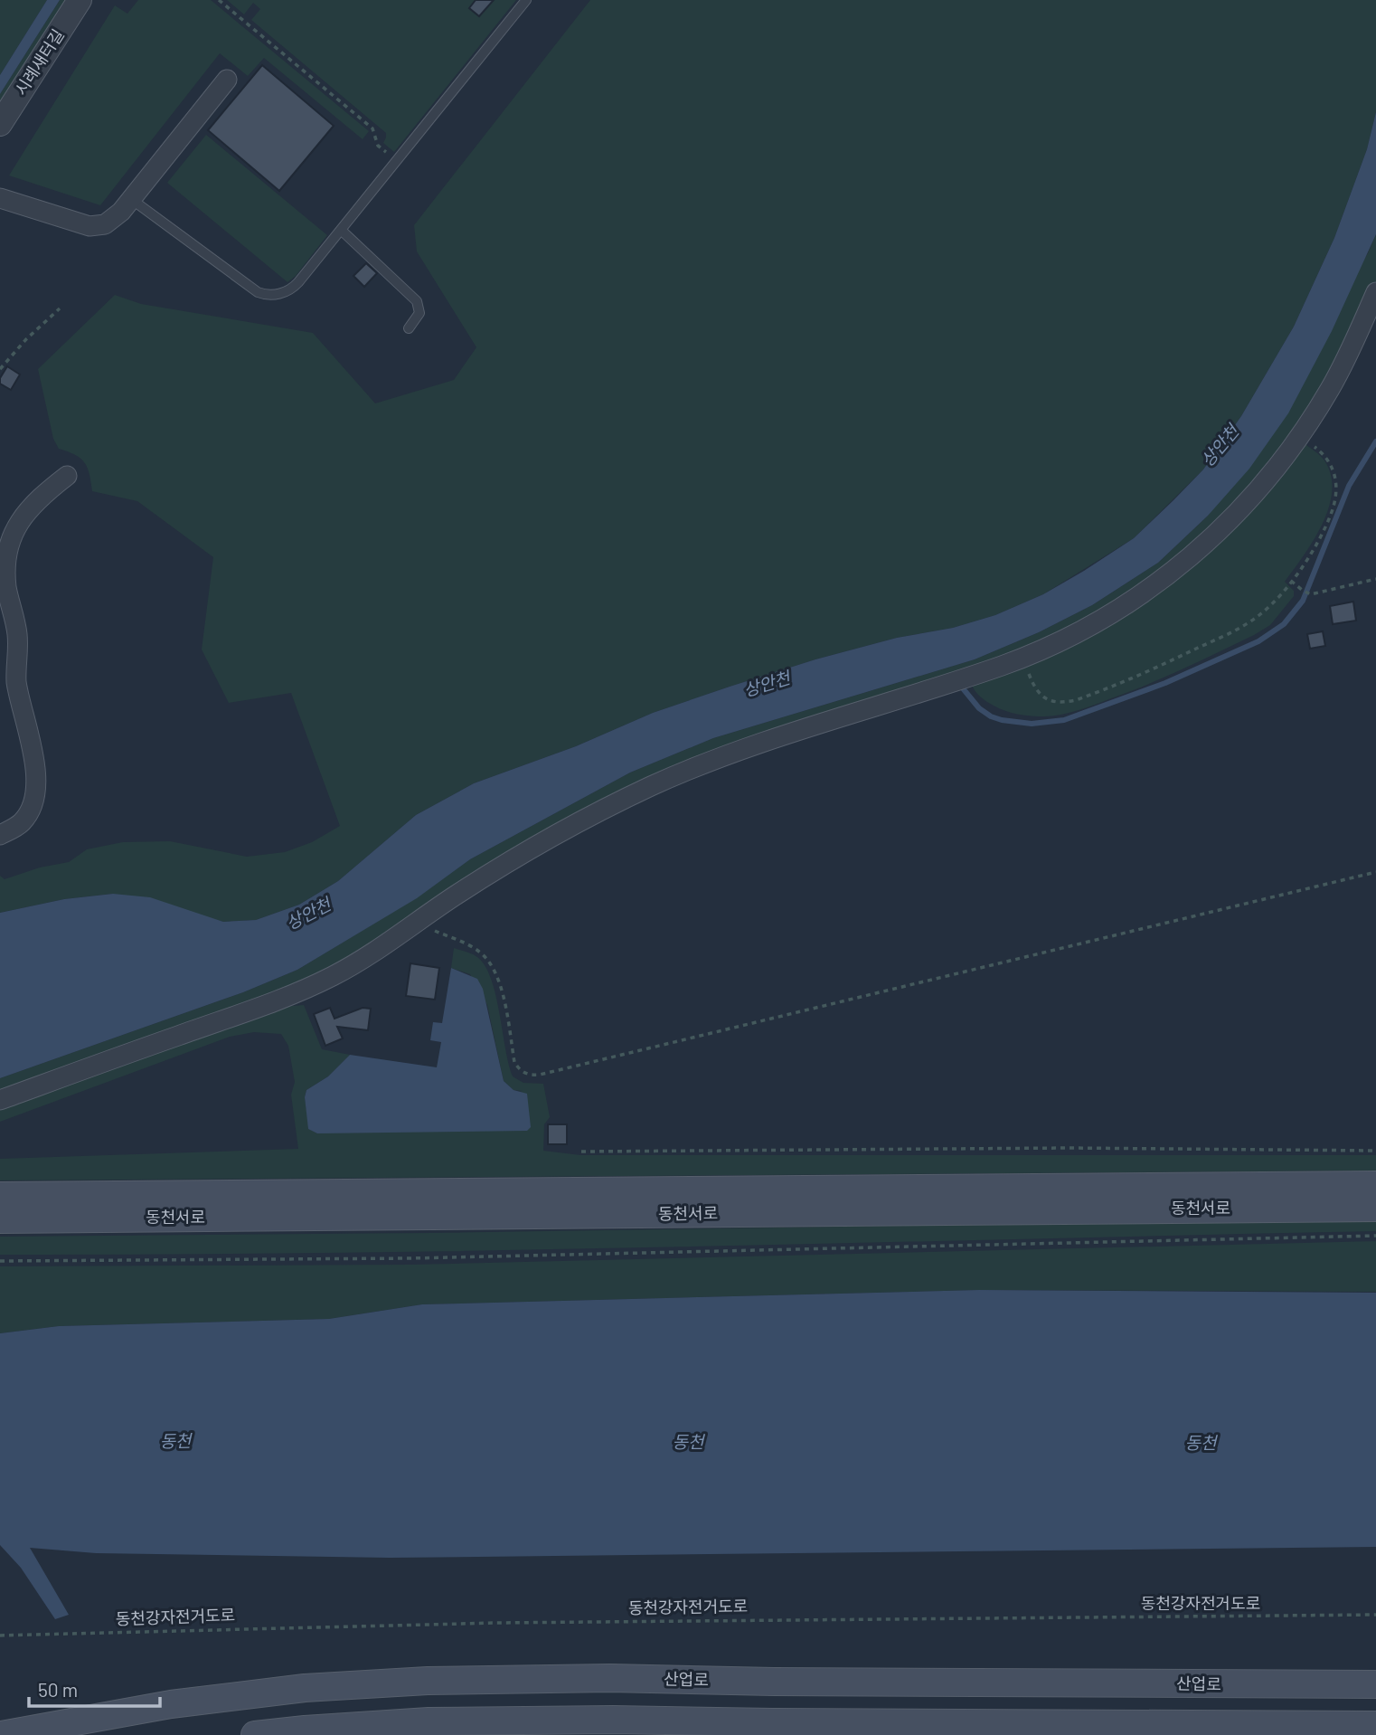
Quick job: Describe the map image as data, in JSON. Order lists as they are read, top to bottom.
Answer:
{
  "streets": {
    "main road": ["동천서로", "산업로"],
    "street": ["시례새터길"],
    "path": ["동천강자전거도로"]
  },
  "water": ["상안천", "동천"],
  "scale_bar": "50 m"
}
